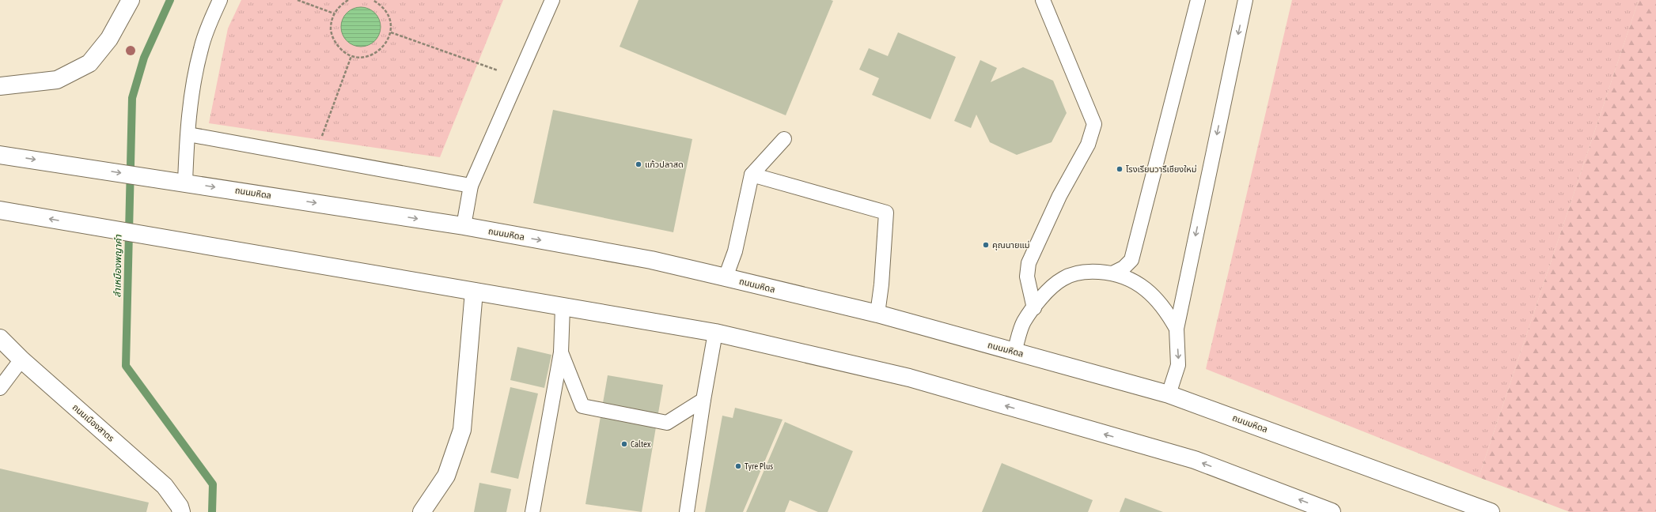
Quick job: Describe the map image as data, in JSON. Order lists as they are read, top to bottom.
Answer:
{
  "streets": {
    "main road": ["ถนนมหิดล", "ถนนเมืองสาตร"]
  },
  "water": ["ลำเหมืองพญาคำ"],
  "places": [
    "แก้วปลาสด",
    "โรงเรียนวารีเชียงใหม่",
    "คุณนายแม่",
    "Caltex",
    "Tyre Plus"
  ]
}
